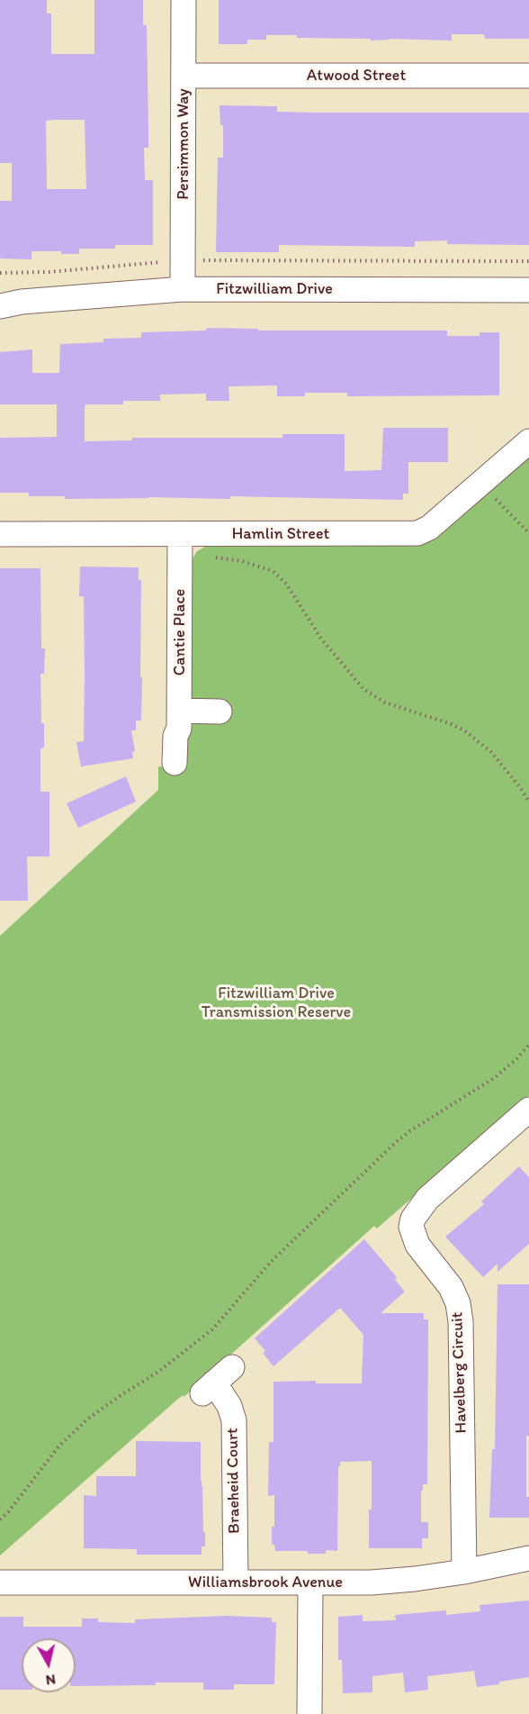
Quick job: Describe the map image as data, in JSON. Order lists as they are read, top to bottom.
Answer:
{
  "streets": {
    "street": [
      "Atwood Street",
      "Persimmon Way",
      "Fitzwilliam Drive",
      "Hamlin Street",
      "Cantie Place",
      "Havelberg Circuit",
      "Braeheid Court",
      "Williamsbrook Avenue"
    ]
  },
  "crossings": [
    ["Atwood Street", "Persimmon Way"],
    ["Persimmon Way", "Fitzwilliam Drive"],
    ["Hamlin Street", "Cantie Place"],
    ["Havelberg Circuit", "Williamsbrook Avenue"],
    ["Braeheid Court", "Williamsbrook Avenue"]
  ],
  "parks": ["Fitzwilliam Drive Transmission Reserve"],
  "north": "bottom"
}
